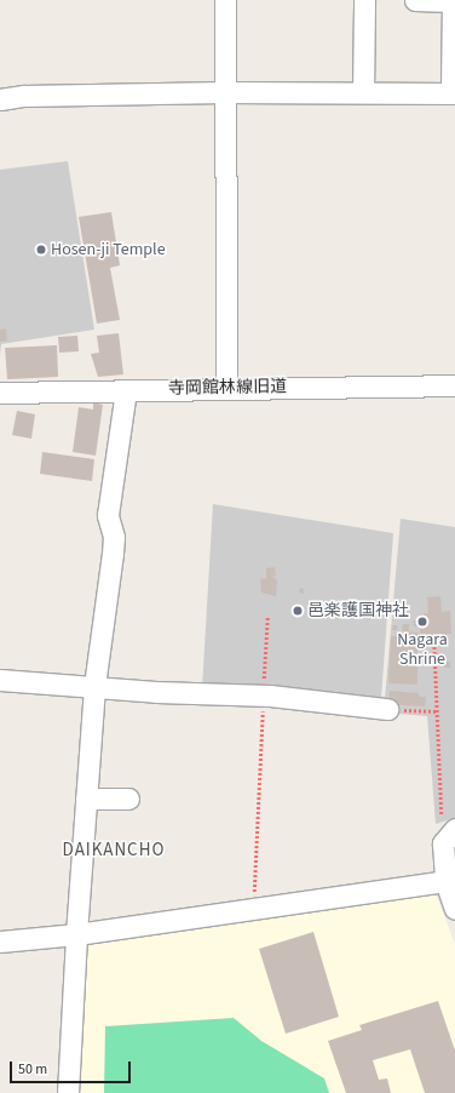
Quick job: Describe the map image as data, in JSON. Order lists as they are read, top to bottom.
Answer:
{
  "streets": {
    "street": ["寺岡館林線旧道"]
  },
  "districts": ["DAIKANCHO"],
  "places": ["Hosen-ji Temple", "邑楽護国神社", "Nagara Shrine"],
  "scale_bar": "50 m"
}
